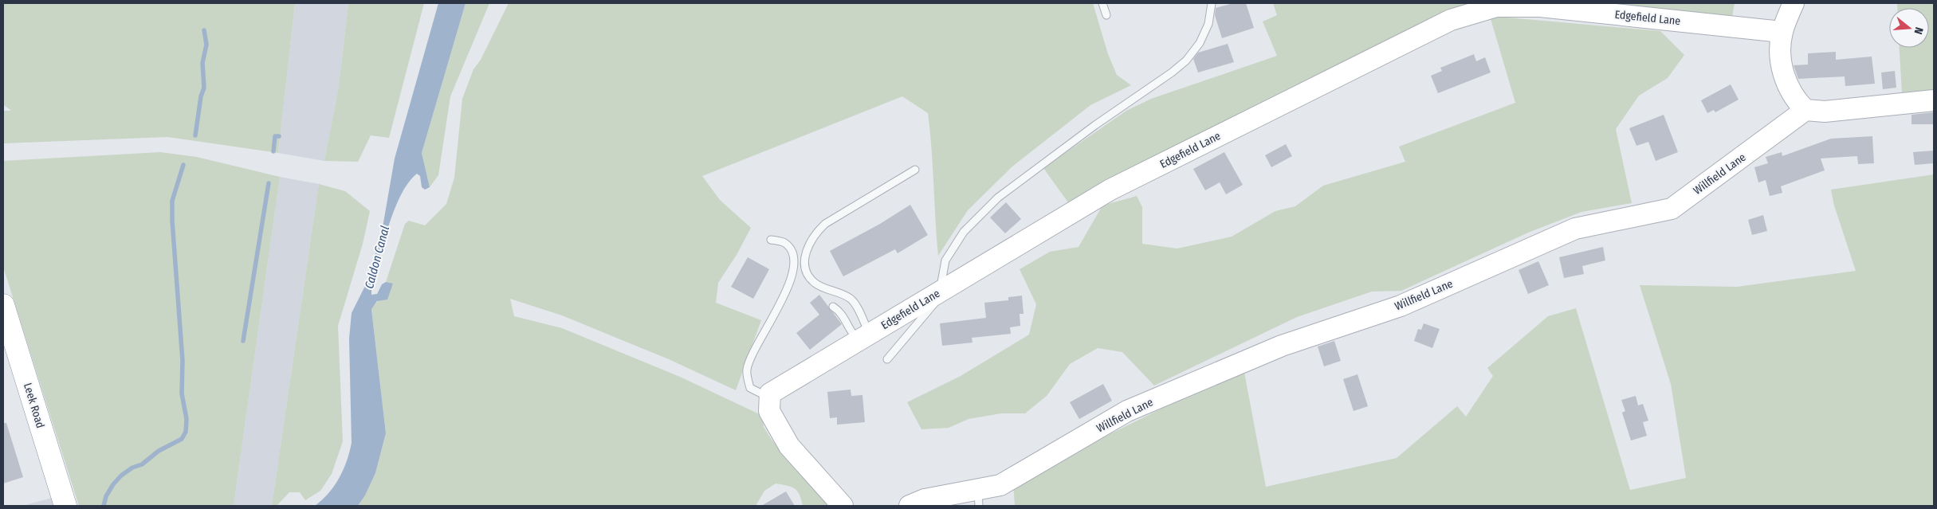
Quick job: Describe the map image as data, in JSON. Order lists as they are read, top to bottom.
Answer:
{
  "streets": {
    "highway": ["Leek Road"],
    "street": ["Edgefield Lane", "Willfield Lane"]
  },
  "water": ["Caldon Canal"],
  "north": "right"
}
